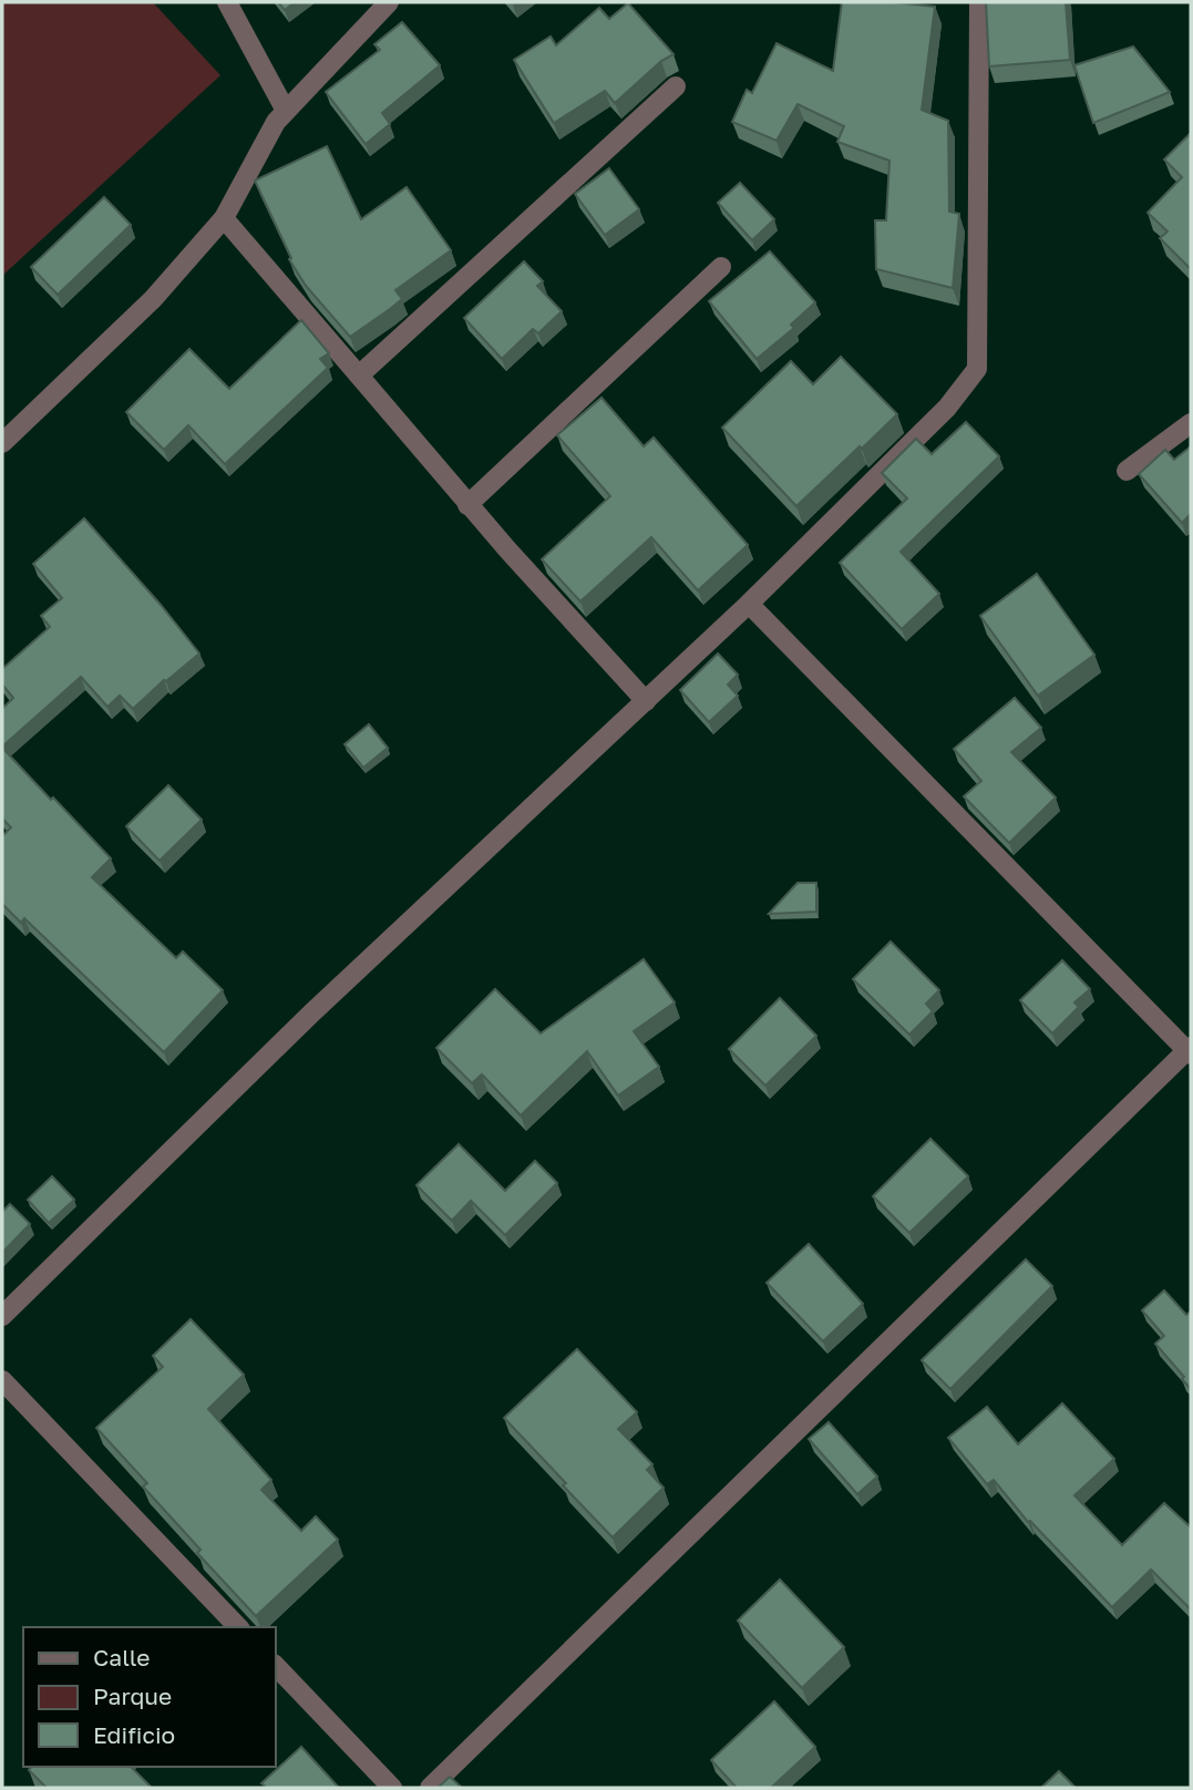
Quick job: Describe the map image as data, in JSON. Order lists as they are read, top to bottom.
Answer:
{
  "legend": ["Calle", "Parque", "Edificio"]
}
